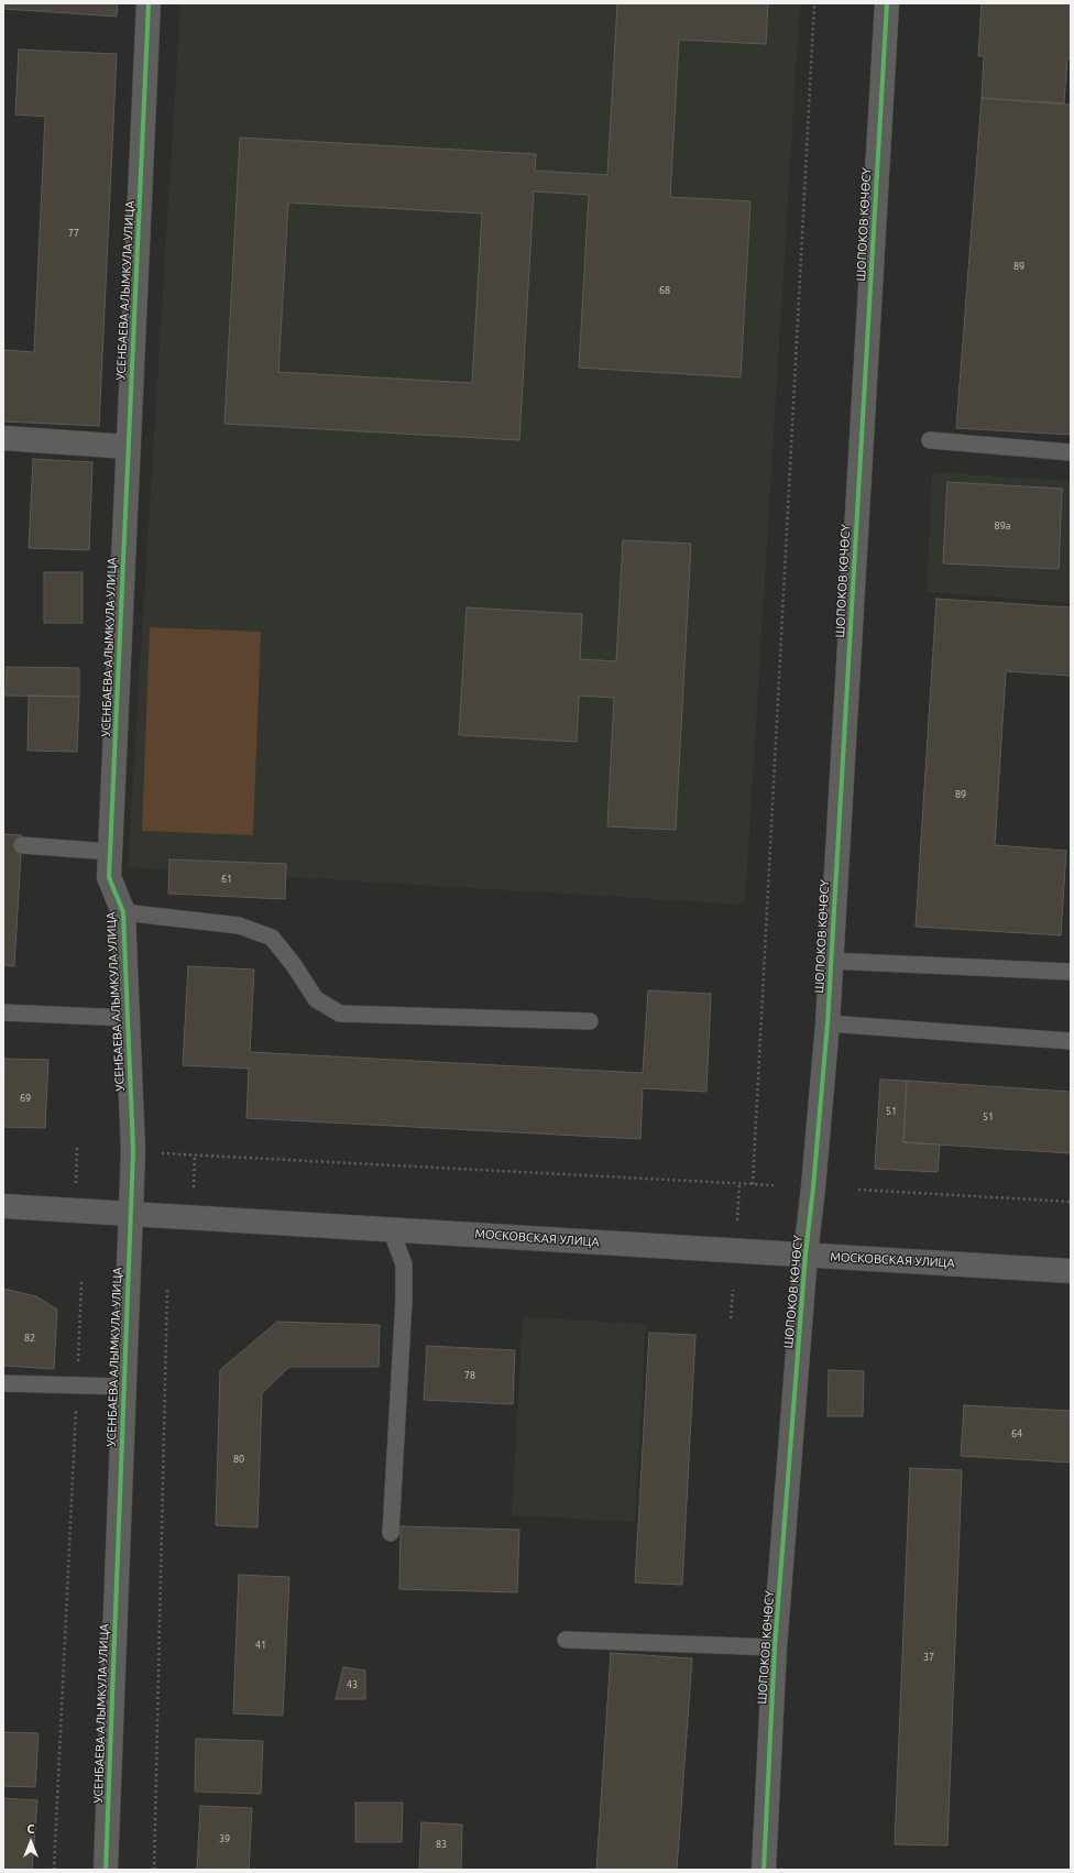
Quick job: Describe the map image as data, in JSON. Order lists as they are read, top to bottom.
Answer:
{
  "streets": {
    "street": ["ШОПОКОВ КӨЧӨСҮ", "УСЕНБАЕВА АЛЫМКУЛА УЛИЦА", "МОСКОВСКАЯ УЛИЦА"]
  },
  "crossings": [
    ["ШОПОКОВ КӨЧӨСҮ", "МОСКОВСКАЯ УЛИЦА"],
    ["УСЕНБАЕВА АЛЫМКУЛА УЛИЦА", "МОСКОВСКАЯ УЛИЦА"]
  ],
  "house_numbers": [
    "77",
    "89",
    "68",
    "89a",
    "89",
    "61",
    "69",
    "51",
    "51",
    "82",
    "78",
    "64",
    "80",
    "41",
    "37",
    "43",
    "39",
    "83"
  ],
  "north": "top"
}
